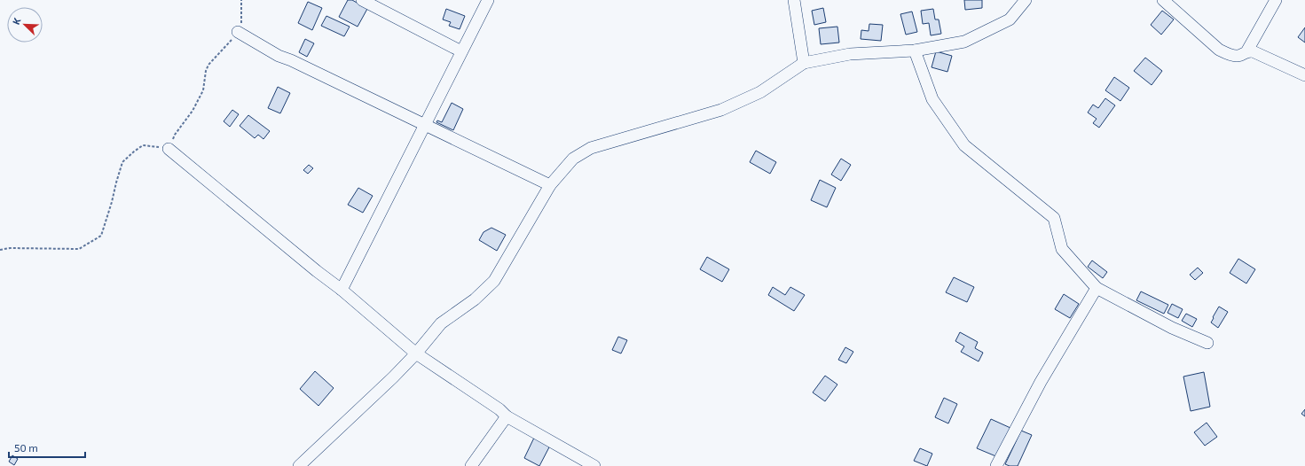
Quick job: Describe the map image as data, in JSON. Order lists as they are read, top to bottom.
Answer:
{
  "scale_bar": "50 m",
  "north": "top left"
}
